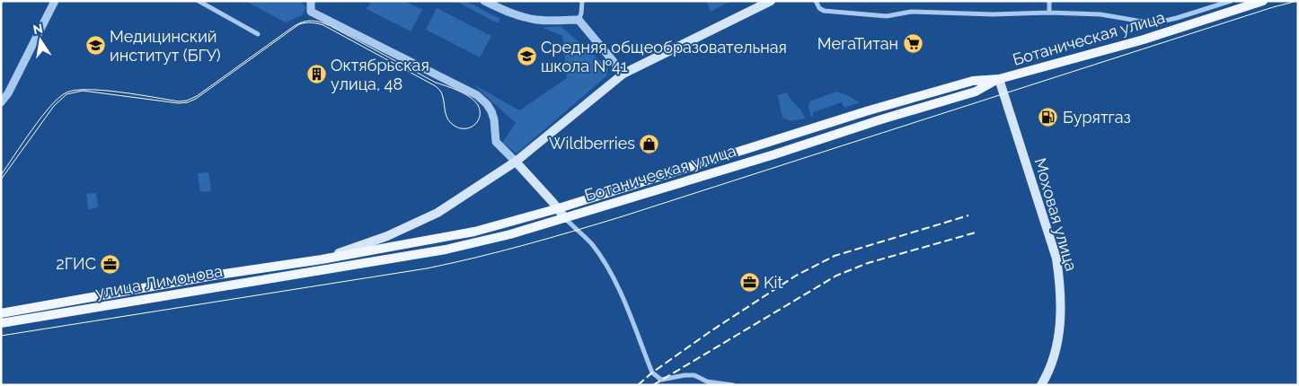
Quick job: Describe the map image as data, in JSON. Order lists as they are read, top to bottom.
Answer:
{
  "streets": {
    "main road": ["Ботаническая улица", "Моховая улица", "улица Лимонова"]
  },
  "crossings": [
    ["Ботаническая улица", "Моховая улица"],
    ["Ботаническая улица", "улица Лимонова"]
  ],
  "places": {
    "supermarket": ["МегаТитан"],
    "school or university": ["Медицинский институт (БГУ)", "Средняя общеобразовательная школа №41"],
    "building": ["Октябрьская улица, 48"],
    "fuel station": ["Бурятгаз"],
    "shop": ["Wildberries"],
    "office": ["2ГИС", "Kit"]
  },
  "north": "top"
}
